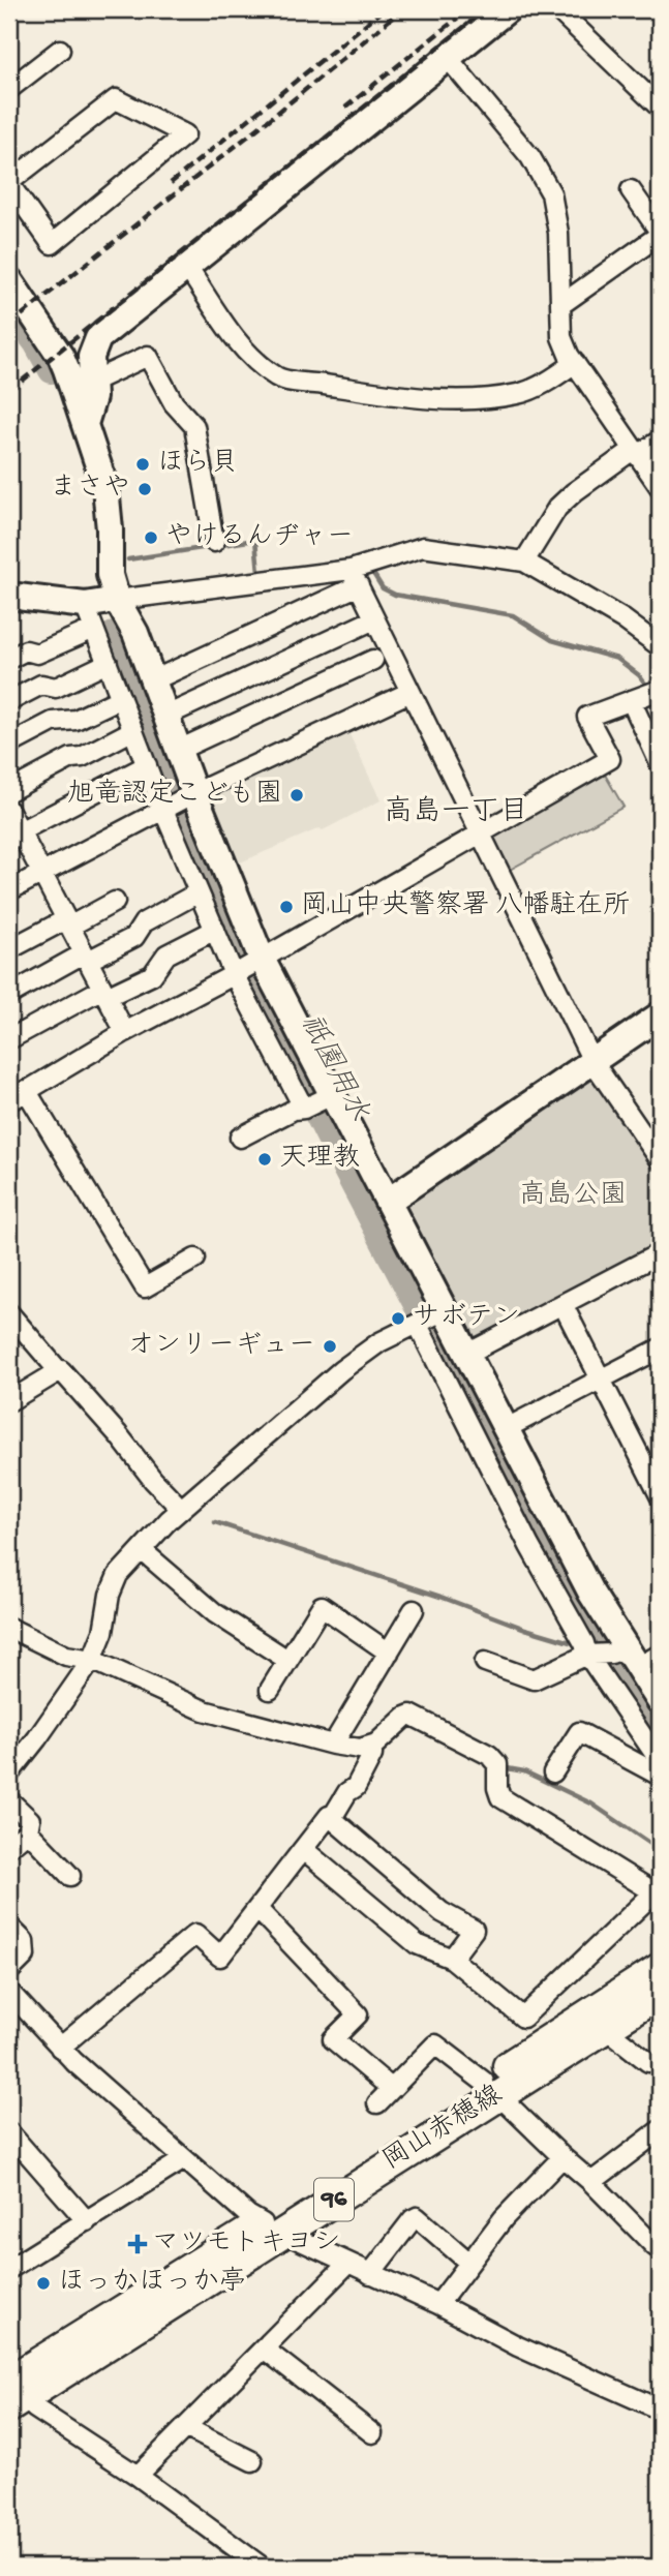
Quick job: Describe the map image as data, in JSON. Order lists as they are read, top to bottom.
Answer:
{
  "streets": {
    "main road": ["岡山赤穂線", "96"]
  },
  "districts": ["高島一丁目"],
  "water": ["祇園用水"],
  "parks": ["高島公園"],
  "places": {
    "other": [
      "ほら貝",
      "まさや",
      "やけるんヂャー",
      "旭竜認定こども園",
      "岡山中央警察署 八幡駐在所",
      "天理教",
      "サボテン",
      "オンリーギュー",
      "ほっかほっか亭"
    ],
    "health": ["マツモトキヨシ"]
  }
}
